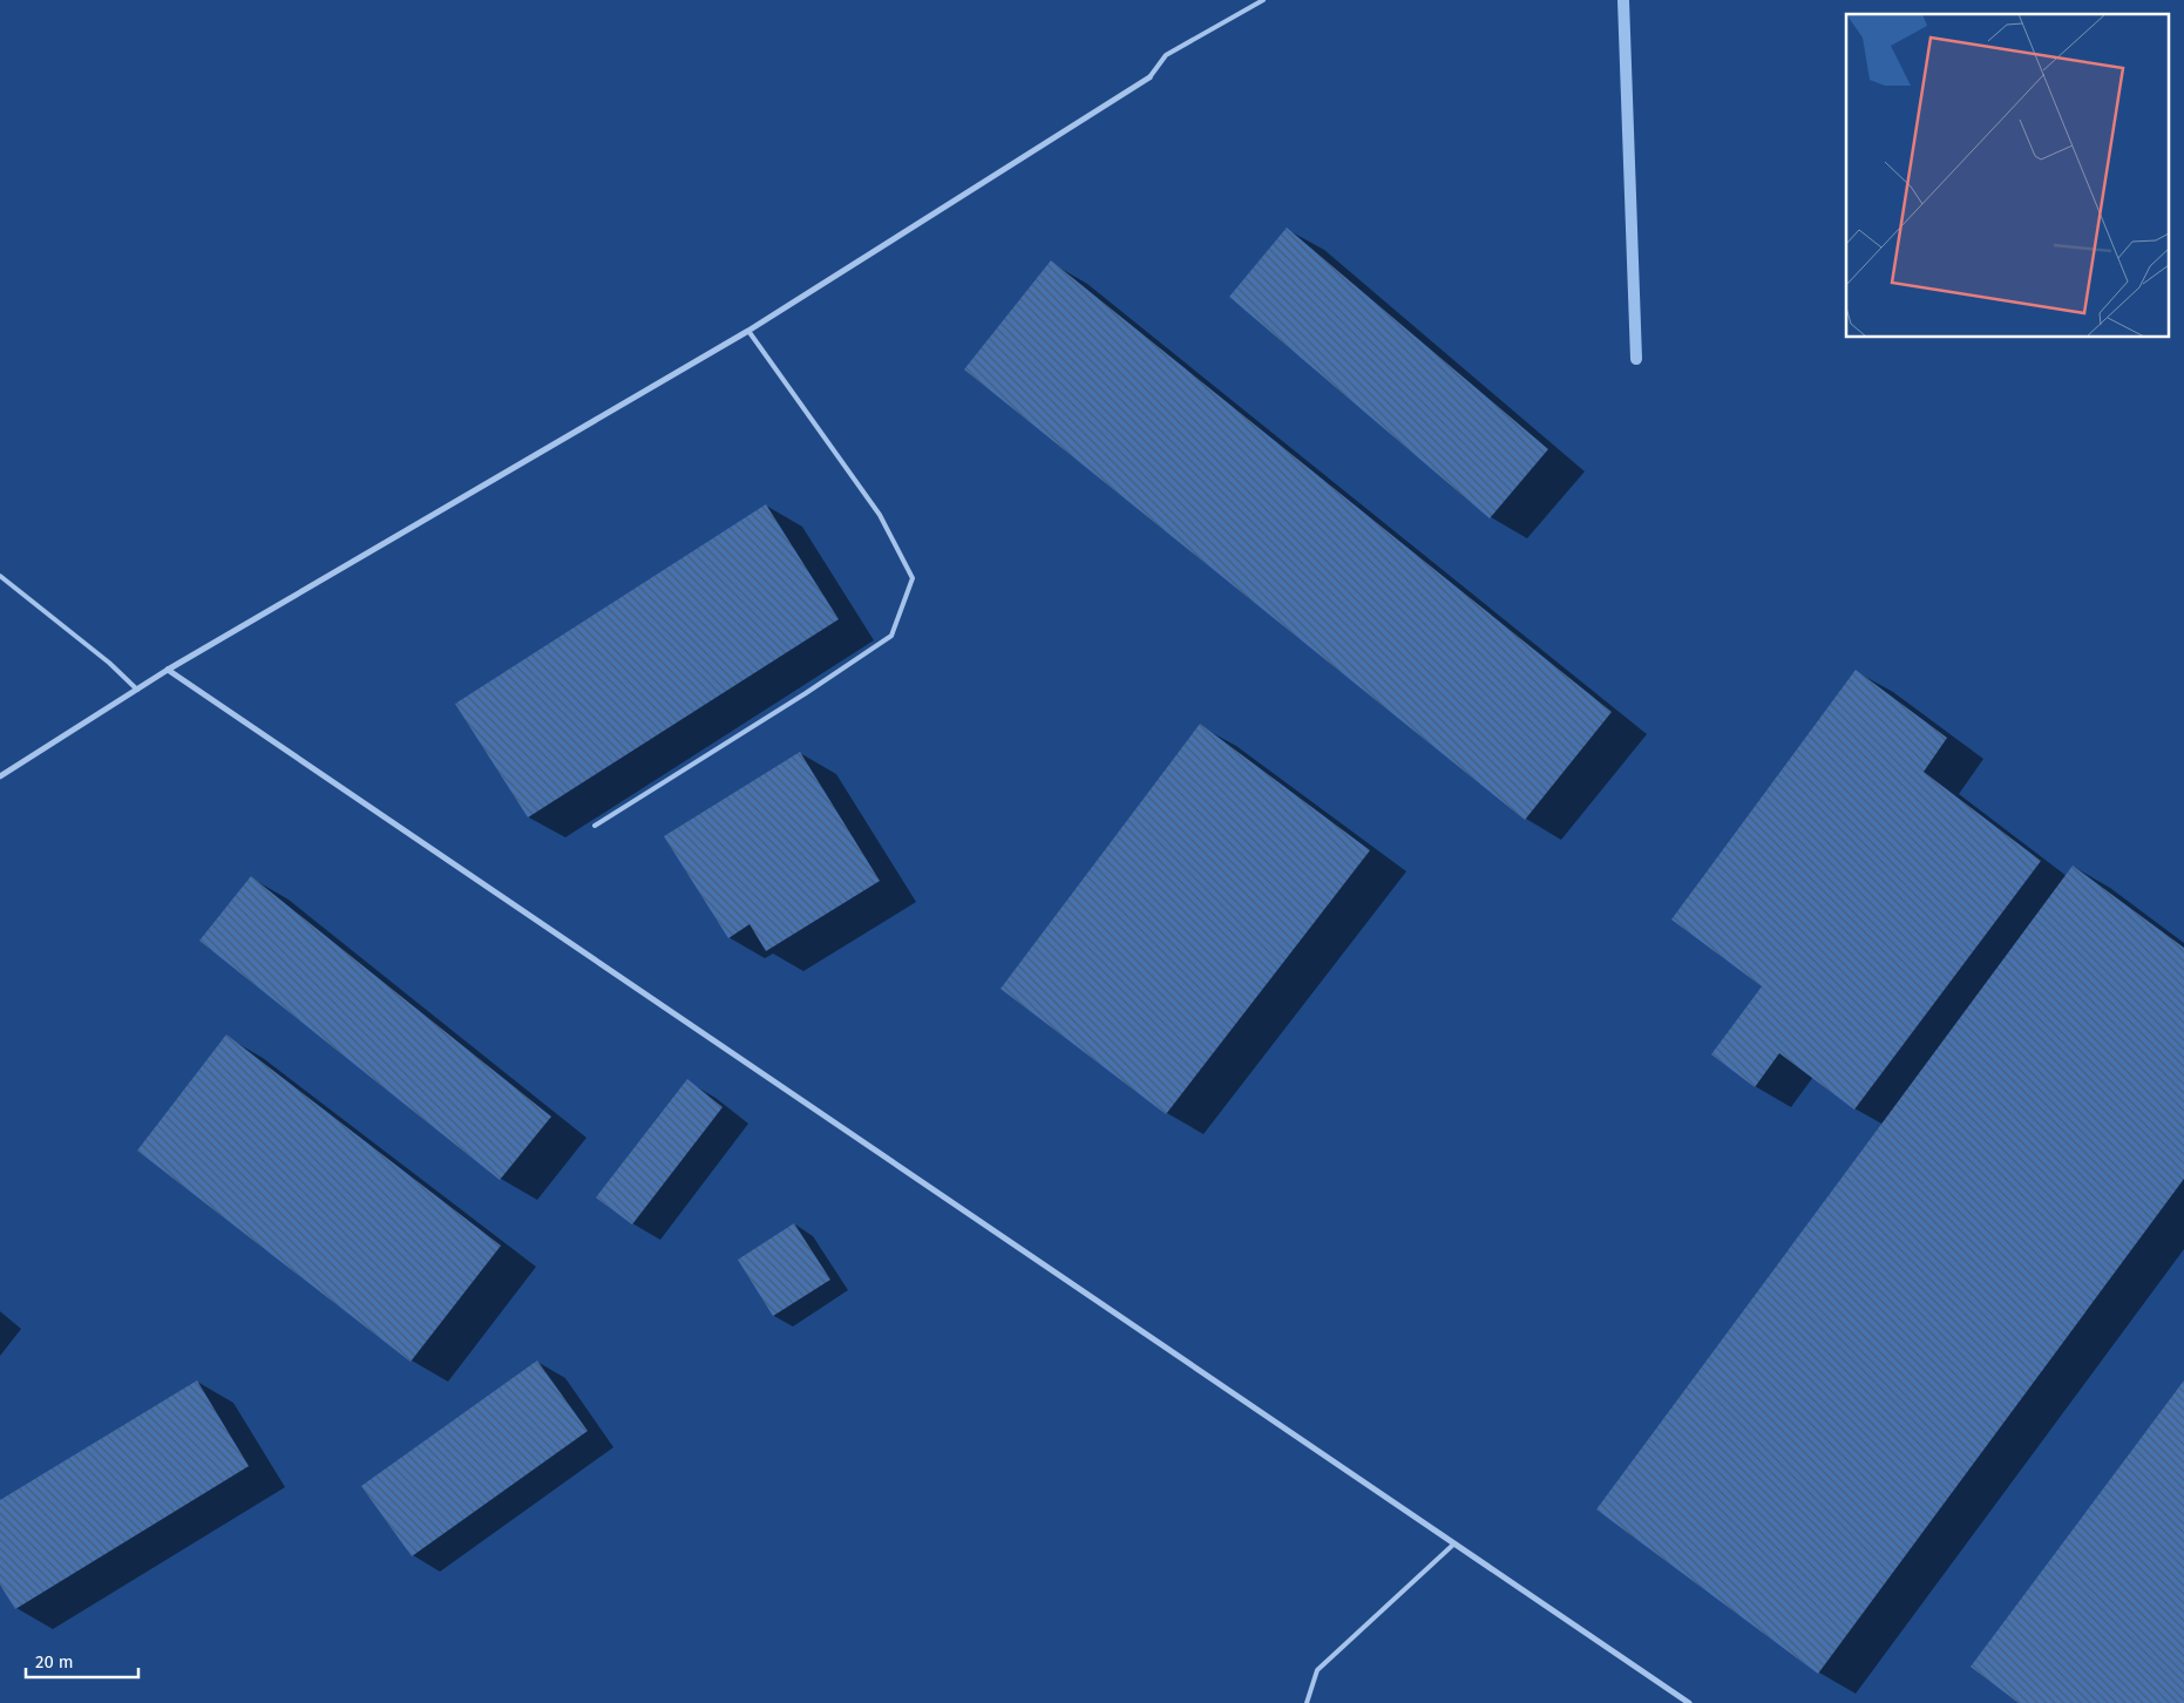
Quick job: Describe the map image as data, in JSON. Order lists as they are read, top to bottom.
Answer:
{
  "scale_bar": "20 m"
}
